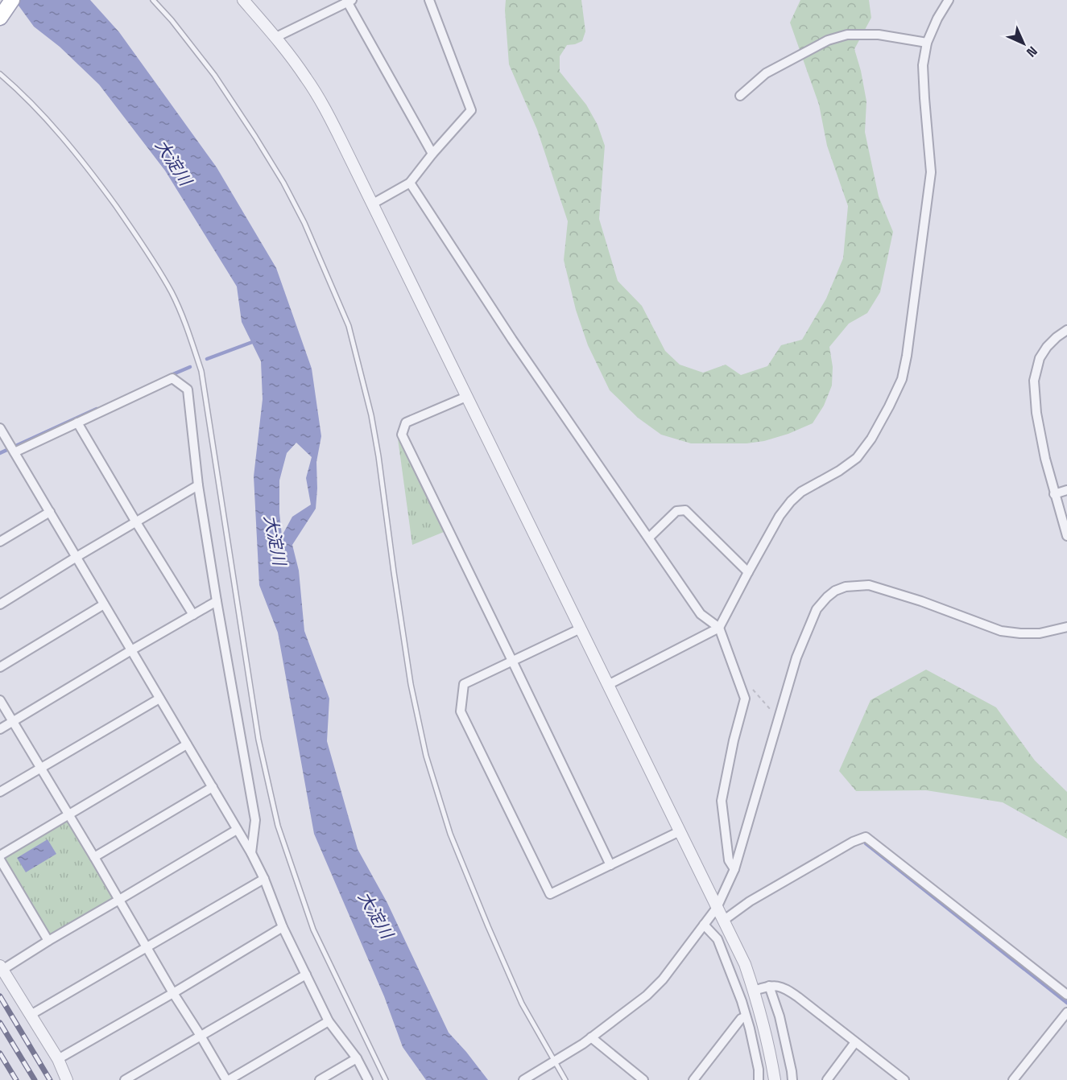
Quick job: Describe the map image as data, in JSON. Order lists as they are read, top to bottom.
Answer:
{
  "water": ["大淀川"],
  "north": "bottom right"
}
